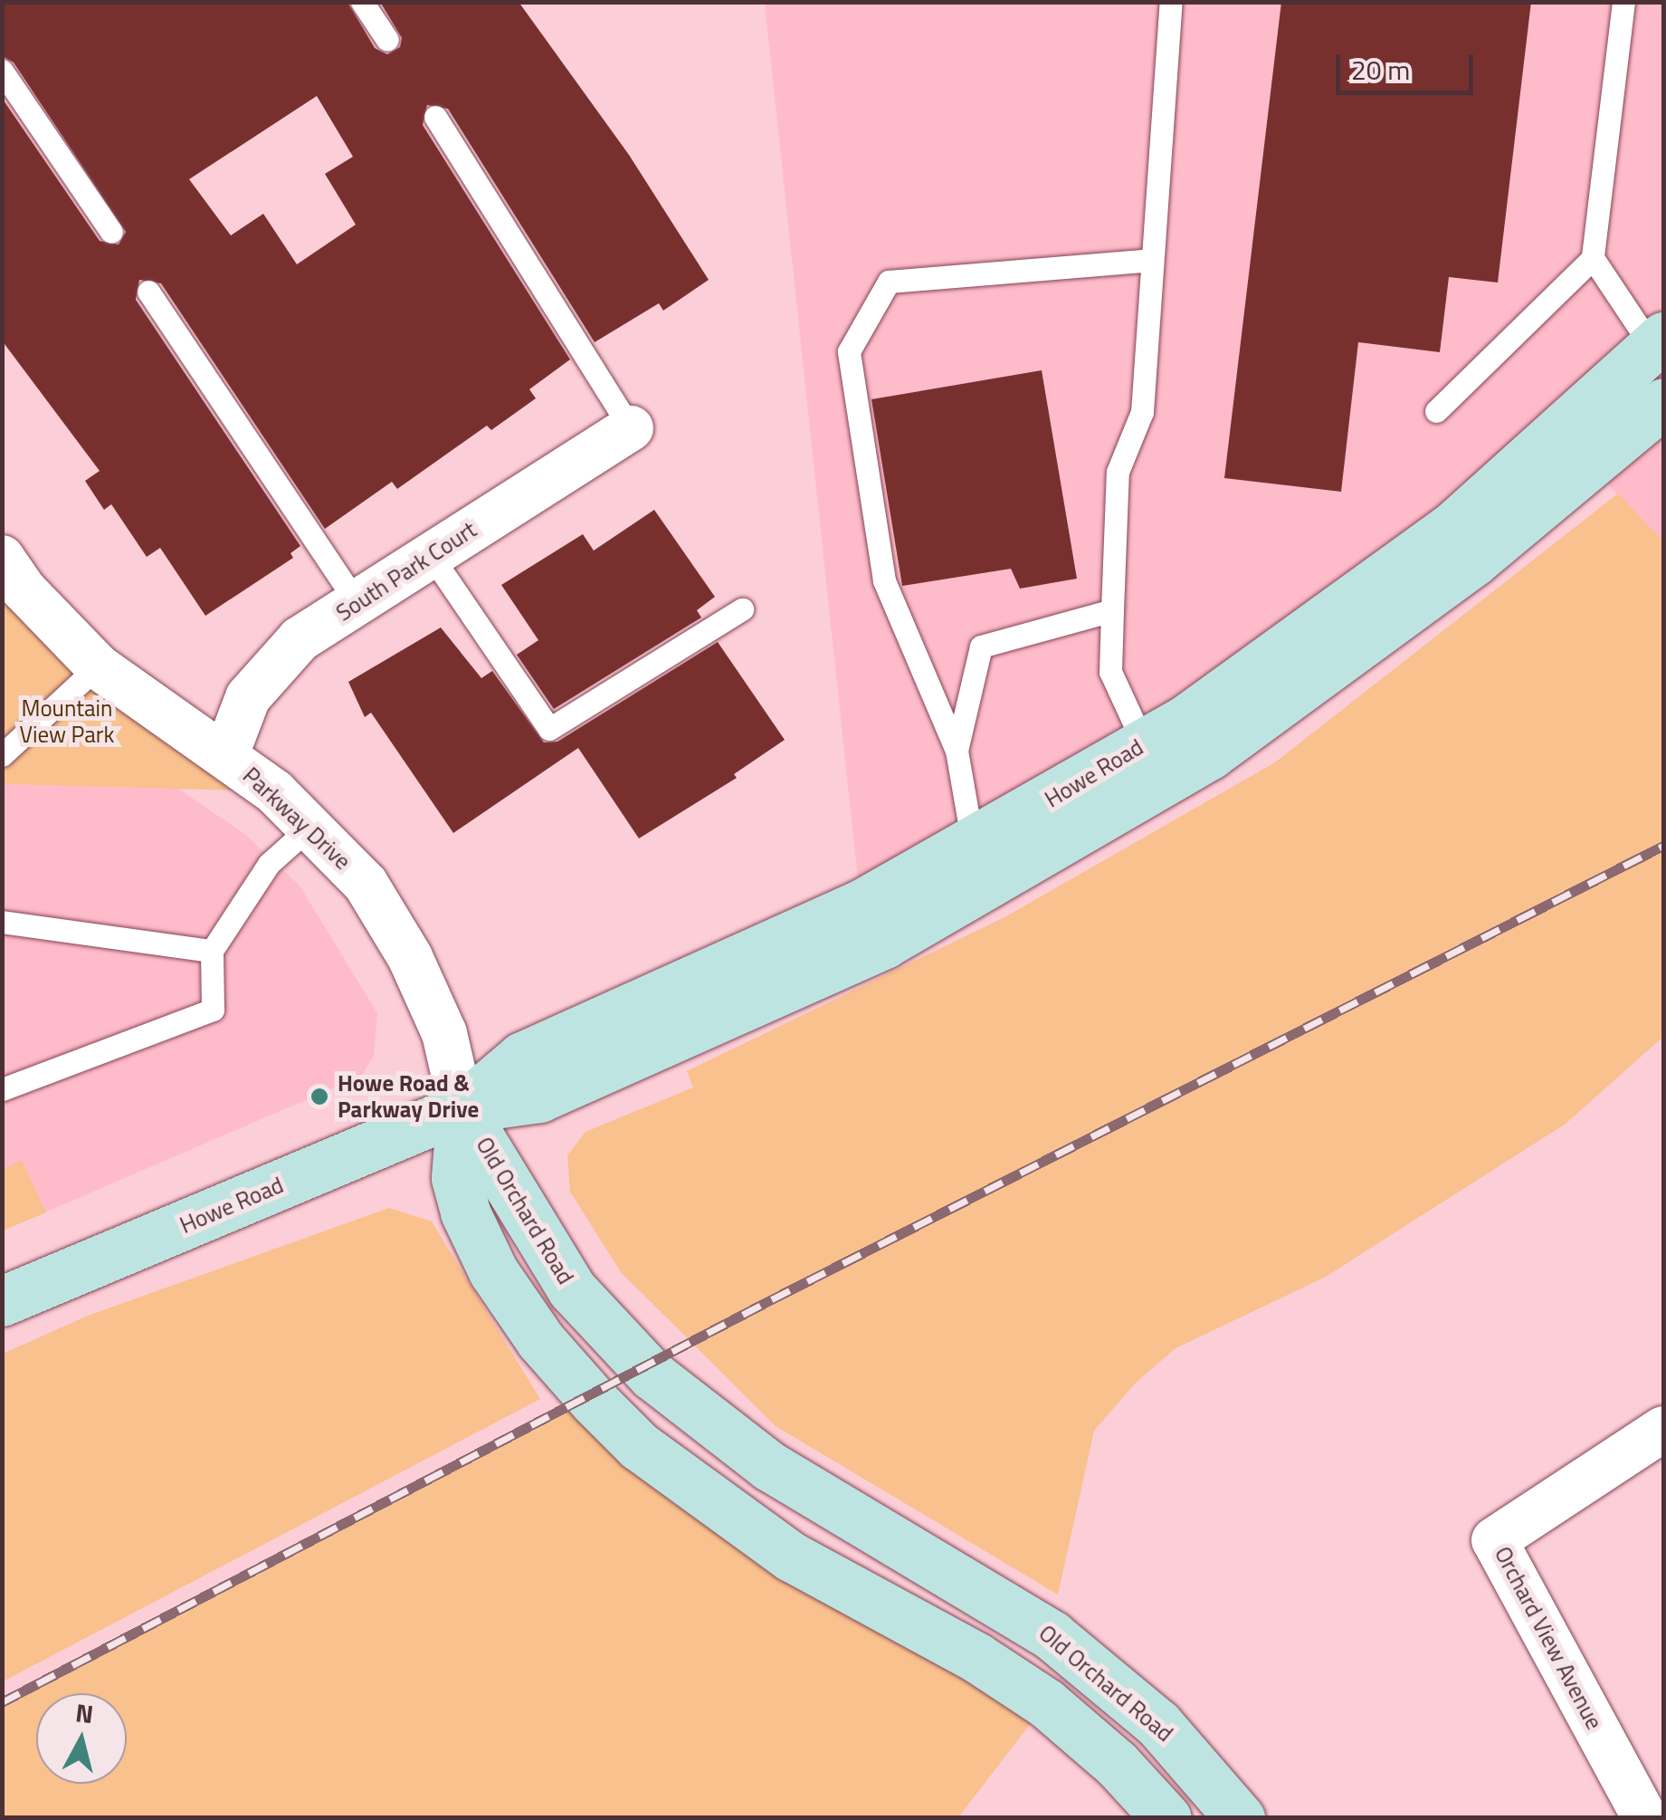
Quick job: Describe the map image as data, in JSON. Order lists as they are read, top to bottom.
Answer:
{
  "streets": {
    "street": [
      "South Park Court",
      "Howe Road",
      "Parkway Drive",
      "Old Orchard Road",
      "Orchard View Avenue"
    ]
  },
  "crossings": [
    ["South Park Court", "Parkway Drive"],
    ["Howe Road", "Parkway Drive"],
    ["Howe Road", "Old Orchard Road"],
    ["Parkway Drive", "Old Orchard Road"]
  ],
  "parks": ["Mountain View Park"],
  "places": ["Howe Road & Parkway Drive"],
  "scale_bar": "20 m",
  "north": "top"
}
